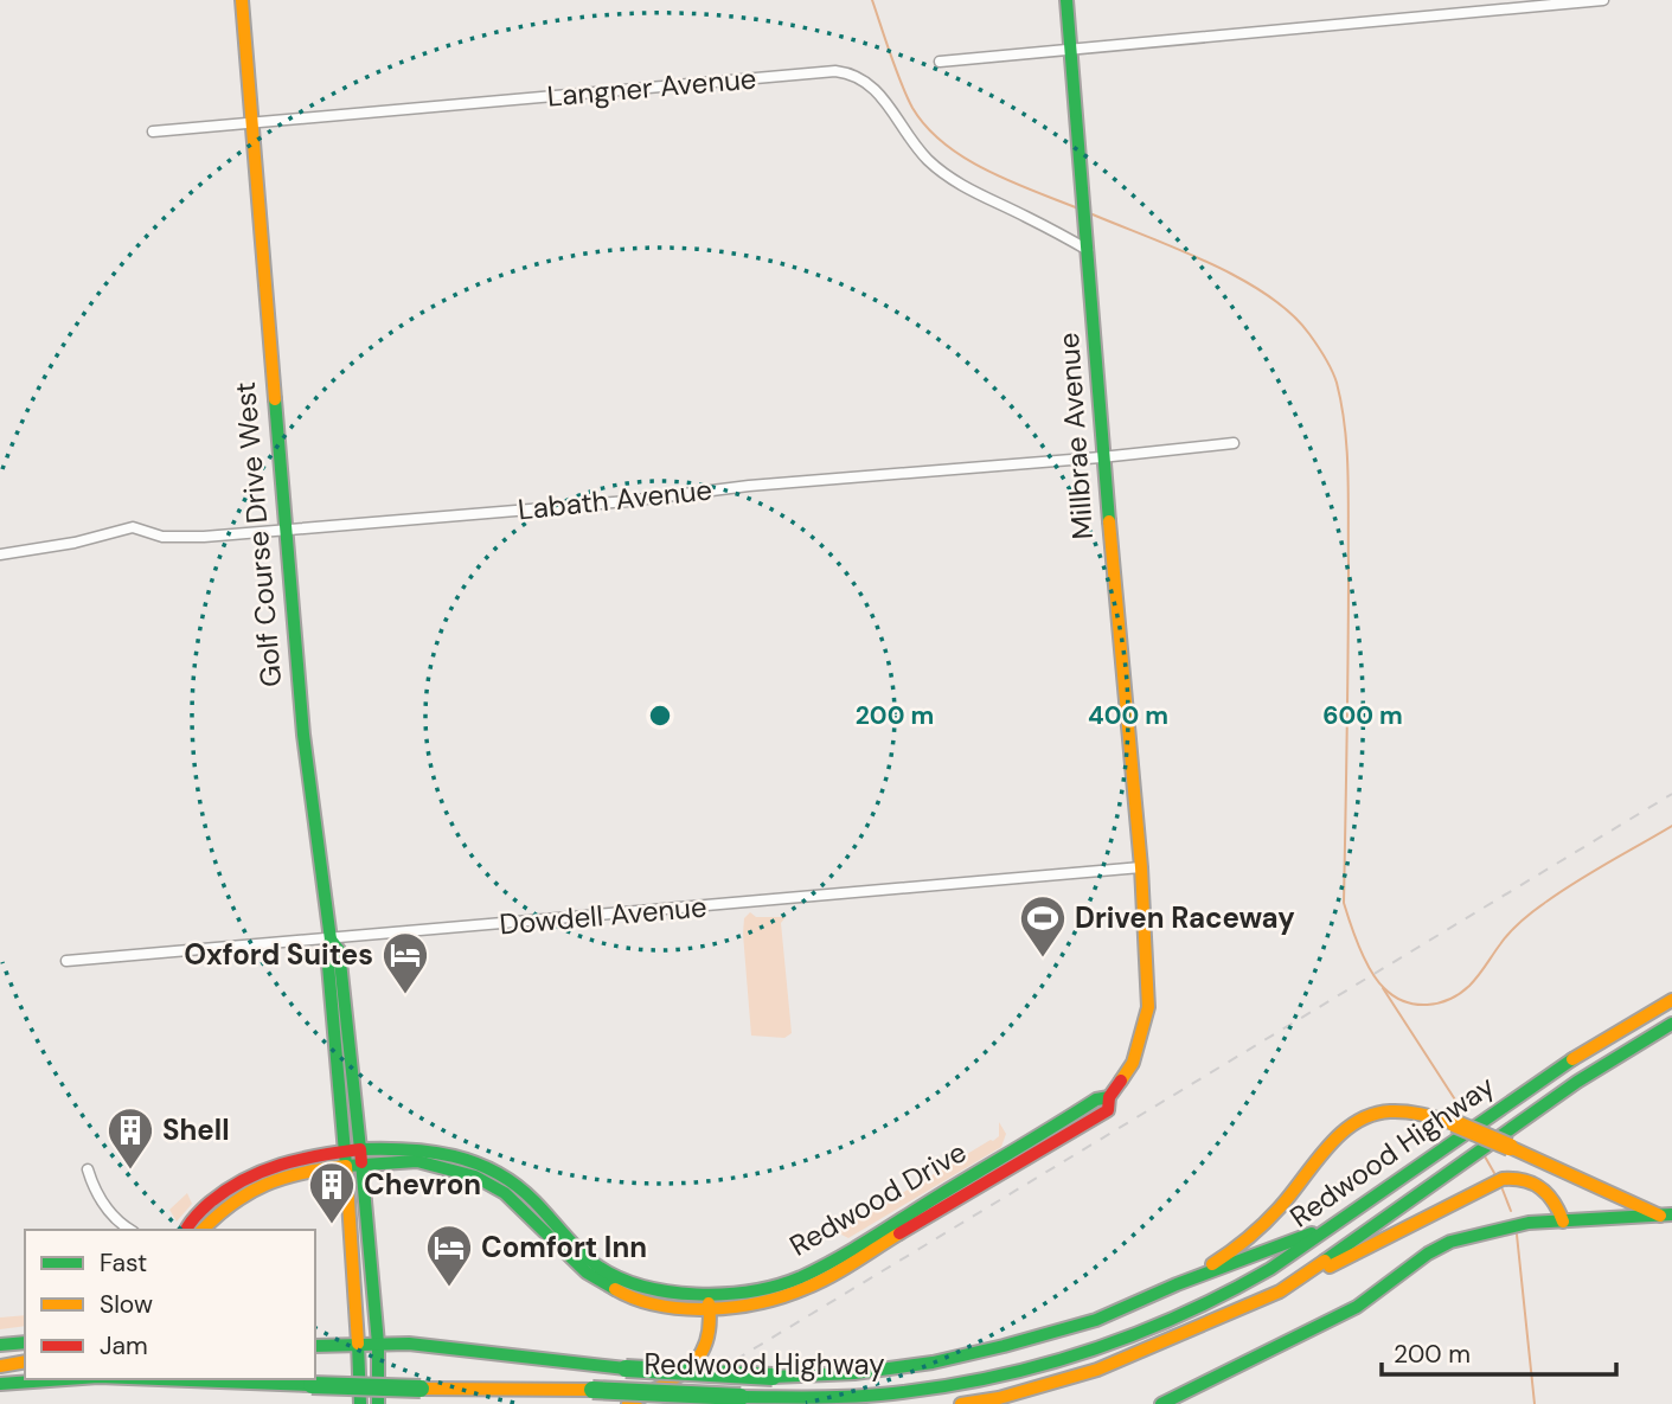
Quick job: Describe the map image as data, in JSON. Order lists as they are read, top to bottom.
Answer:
{
  "streets": {
    "main road": [
      "Millbrae Avenue",
      "Golf Course Drive West",
      "Redwood Highway",
      "Redwood Drive"
    ],
    "street": ["Langner Avenue", "Labath Avenue", "Dowdell Avenue"]
  },
  "crossings": [
    ["Langner Avenue", "Millbrae Avenue"],
    ["Langner Avenue", "Golf Course Drive West"],
    ["Millbrae Avenue", "Labath Avenue"],
    ["Millbrae Avenue", "Dowdell Avenue"],
    ["Millbrae Avenue", "Redwood Drive"],
    ["Labath Avenue", "Golf Course Drive West"],
    ["Golf Course Drive West", "Dowdell Avenue"],
    ["Golf Course Drive West", "Redwood Drive"],
    ["Dowdell Avenue", "Redwood Drive"]
  ],
  "places": {
    "sports": ["Driven Raceway"],
    "hotel": ["Oxford Suites", "Comfort Inn"],
    "building": ["Shell", "Chevron"]
  },
  "legend": ["Fast", "Slow", "Jam"],
  "scale_bar": "200 m",
  "rings": ["200 m", "400 m", "600 m"]
}
